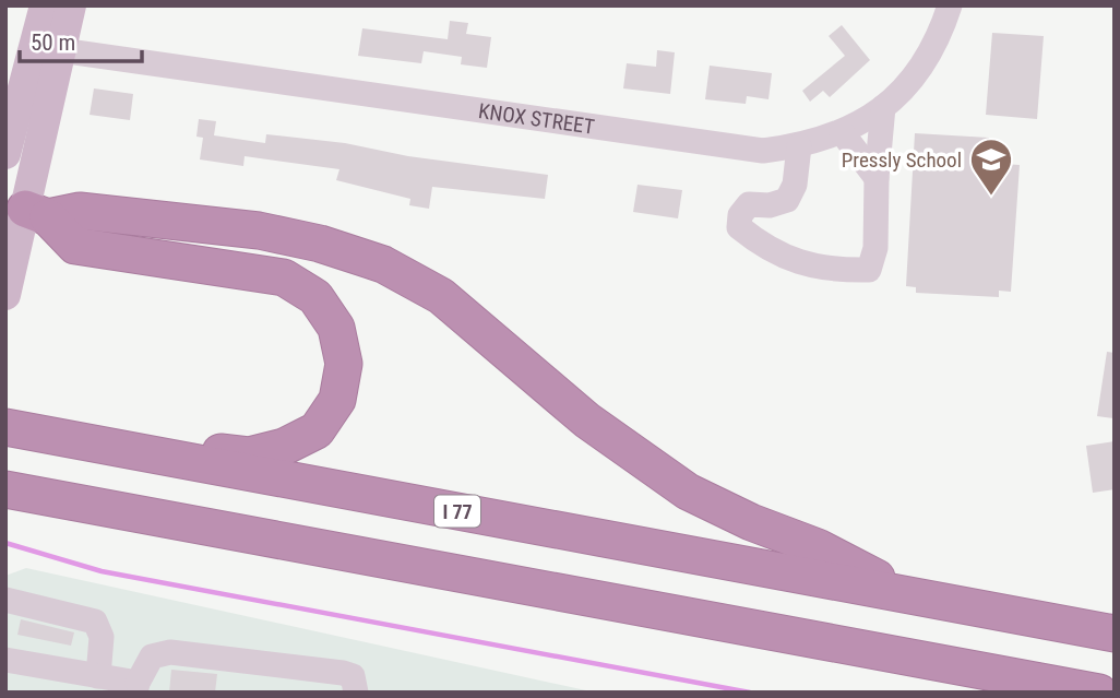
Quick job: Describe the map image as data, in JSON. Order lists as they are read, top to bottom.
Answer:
{
  "streets": {
    "highway": ["I 77"],
    "street": ["KNOX STREET"]
  },
  "places": {
    "school or university": ["Pressly School"]
  },
  "scale_bar": "50 m"
}
